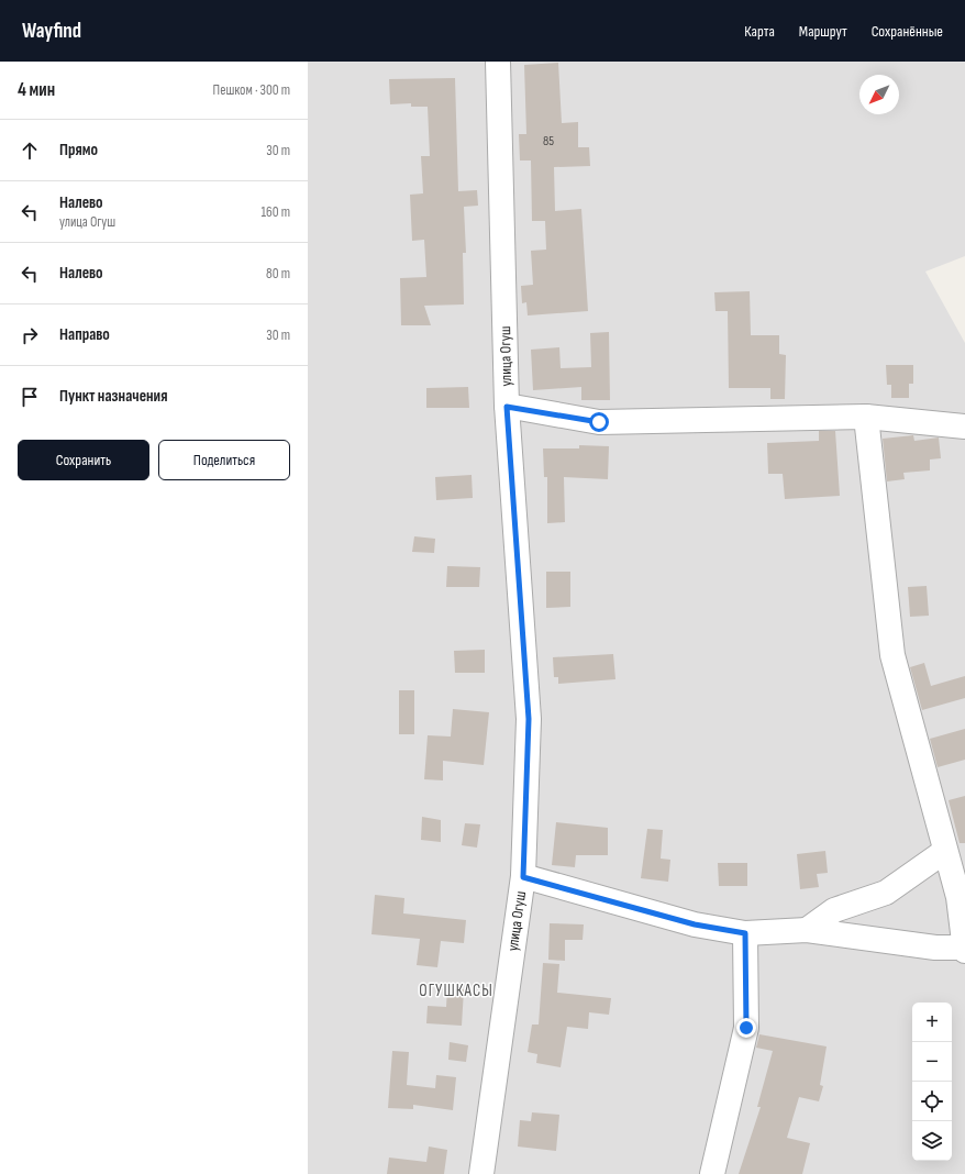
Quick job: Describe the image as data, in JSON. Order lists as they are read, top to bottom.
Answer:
{
  "streets": {
    "street": ["улица Огуш"]
  },
  "districts": ["ОГУШКАСЫ"],
  "house_numbers": ["85"],
  "north": "bottom left",
  "page": {
    "header": "Wayfind",
    "nav": ["Карта", "Маршрут", "Сохранённые"],
    "heading": ["4 мин", "Пешком · 300 m"],
    "list": [
      ["Прямо", "30 m"],
      ["Налево", "улица Огуш", "160 m"],
      ["Налево", "80 m"],
      ["Направо", "30 m"],
      "Пункт назначения"
    ],
    "buttons": ["Сохранить", "Поделиться"],
    "map_buttons": ["+", "−"]
  }
}
